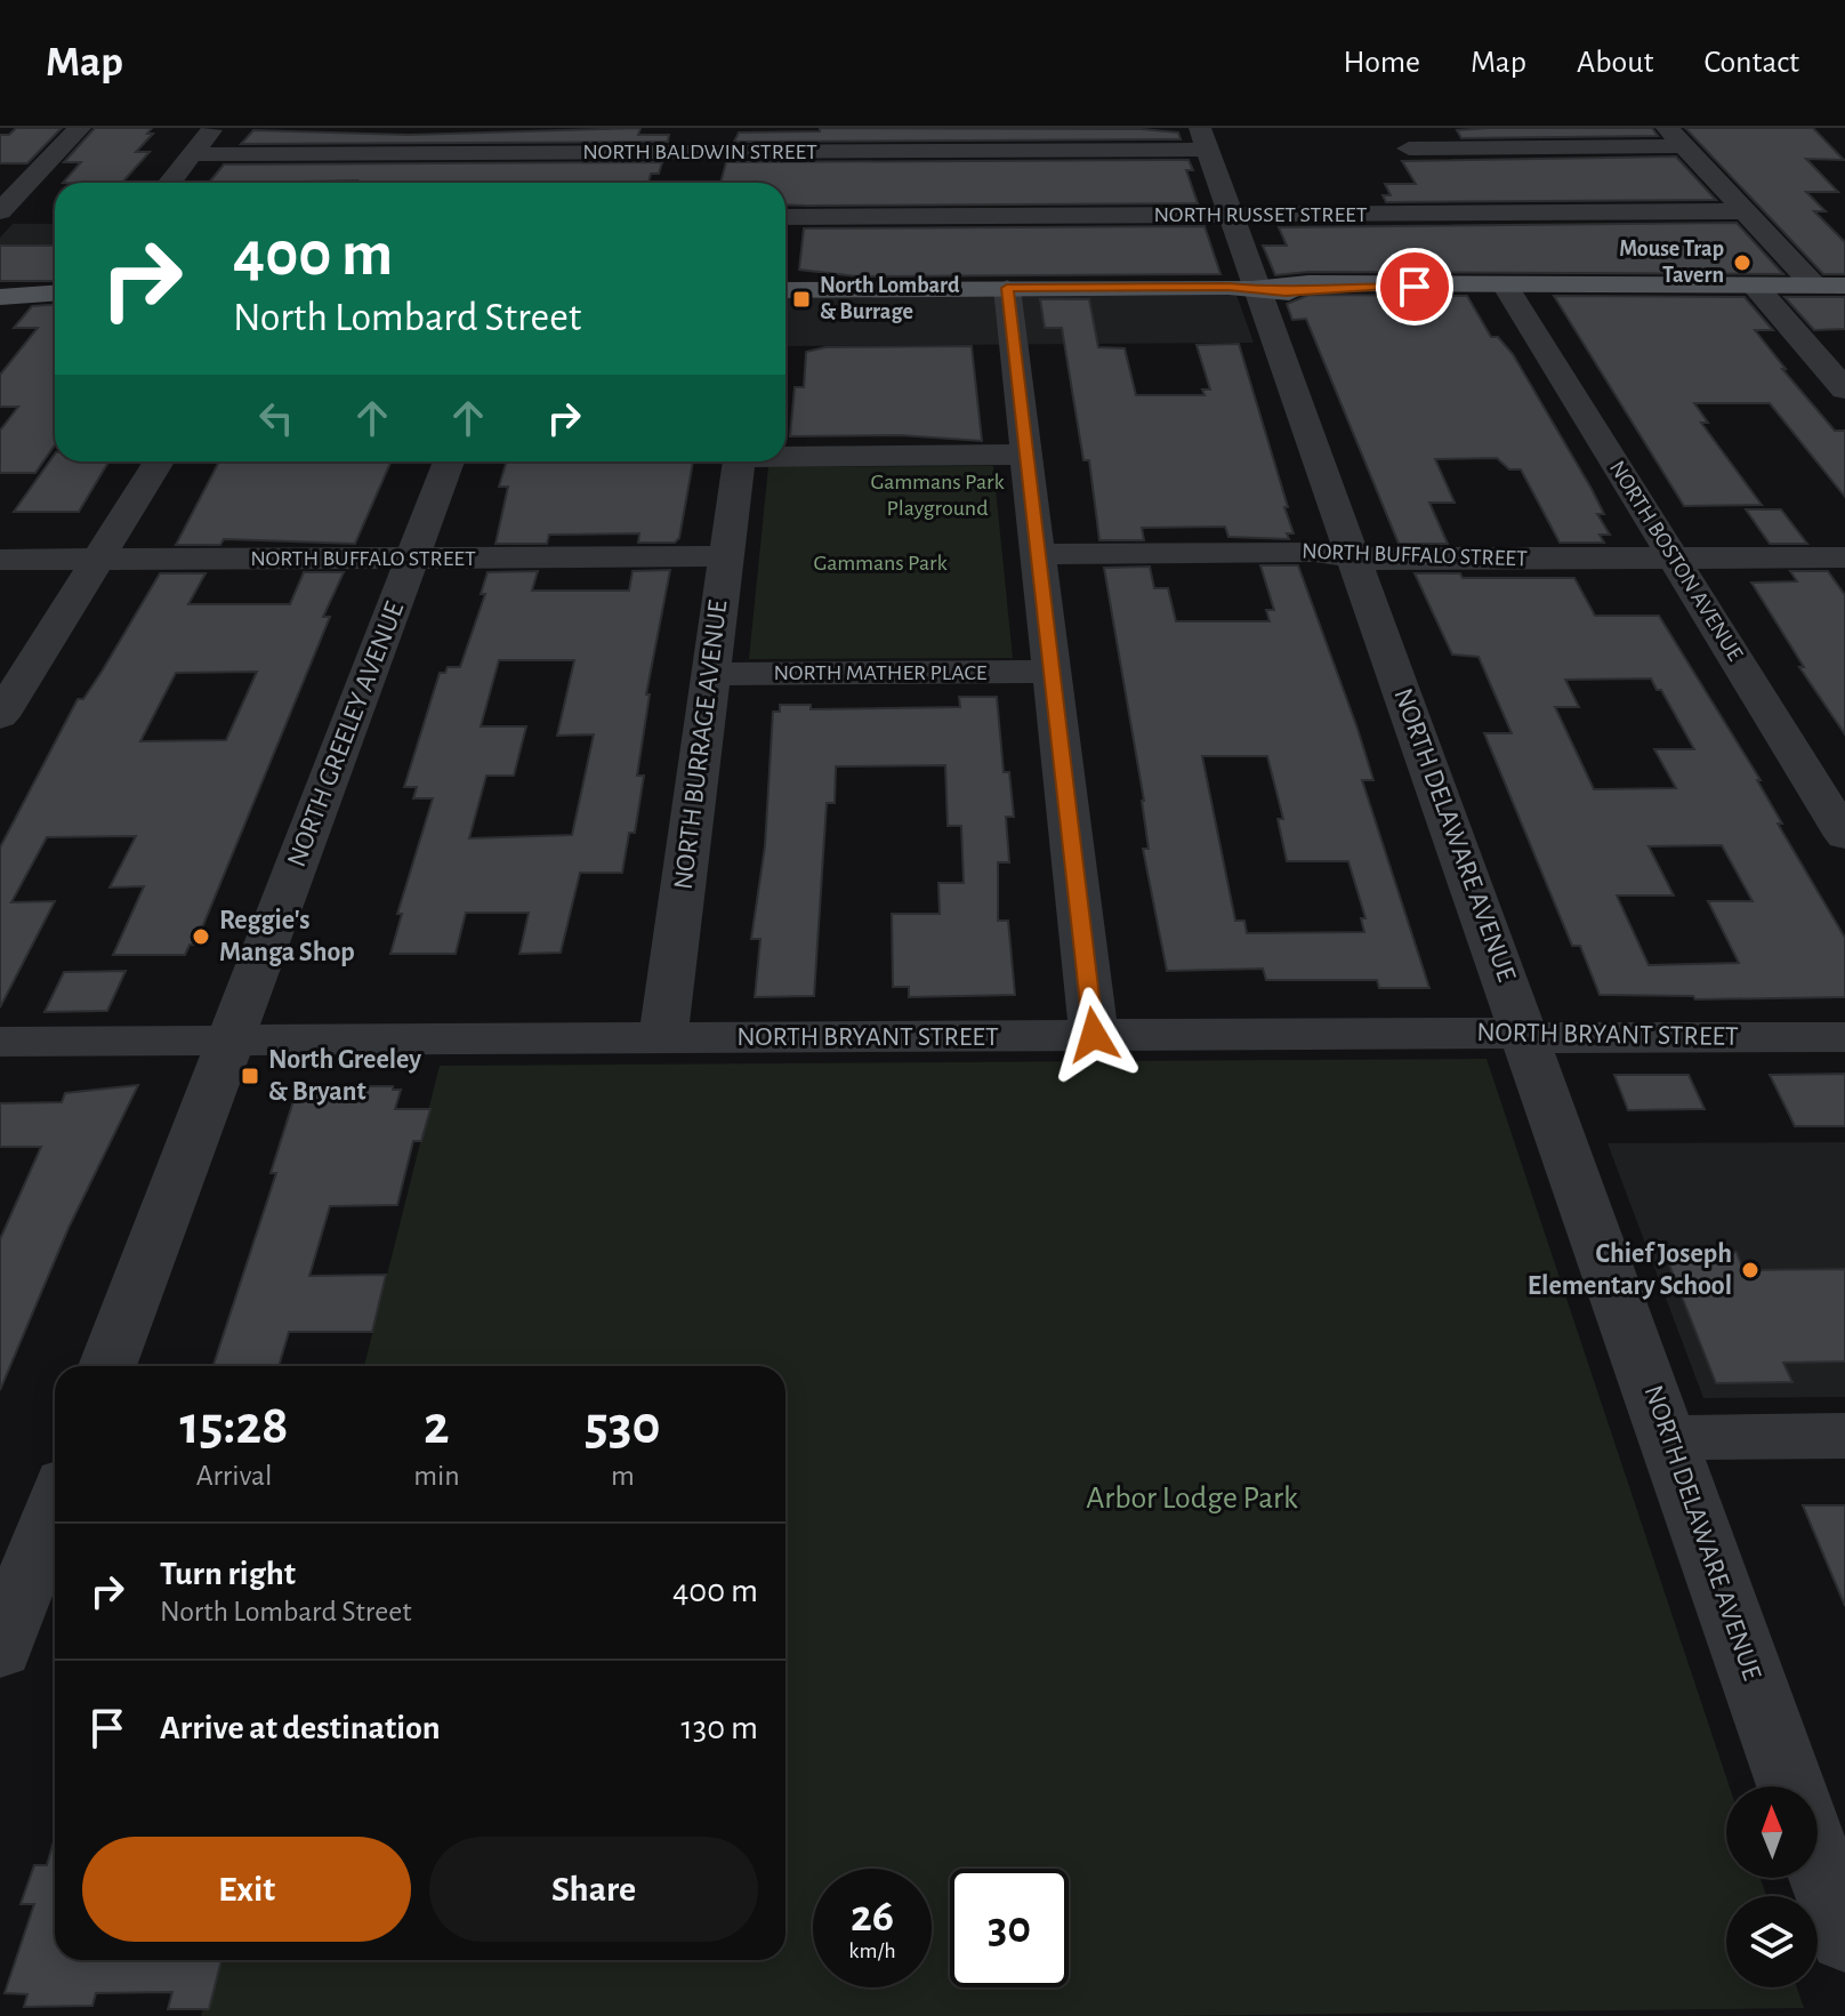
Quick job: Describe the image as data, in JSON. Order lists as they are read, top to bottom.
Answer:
{
  "streets": {
    "street": [
      "NORTH BALDWIN STREET",
      "NORTH RUSSET STREET",
      "NORTH BUFFALO STREET",
      "NORTH BOSTON AVENUE",
      "NORTH MATHER PLACE",
      "NORTH GREELEY AVENUE",
      "NORTH BURRAGE AVENUE",
      "NORTH DELAWARE AVENUE",
      "NORTH BRYANT STREET"
    ]
  },
  "crossings": [
    ["NORTH BALDWIN STREET", "NORTH DELAWARE AVENUE"],
    ["NORTH RUSSET STREET", "NORTH DELAWARE AVENUE"],
    ["NORTH BUFFALO STREET", "NORTH BOSTON AVENUE"],
    ["NORTH BUFFALO STREET", "NORTH GREELEY AVENUE"],
    ["NORTH BUFFALO STREET", "NORTH BURRAGE AVENUE"],
    ["NORTH BUFFALO STREET", "NORTH DELAWARE AVENUE"],
    ["NORTH MATHER PLACE", "NORTH BURRAGE AVENUE"],
    ["NORTH GREELEY AVENUE", "NORTH BRYANT STREET"],
    ["NORTH BURRAGE AVENUE", "NORTH BRYANT STREET"],
    ["NORTH DELAWARE AVENUE", "NORTH BRYANT STREET"]
  ],
  "parks": ["Gammans Park Playground", "Gammans Park", "Arbor Lodge Park"],
  "places": {
    "other": ["Mouse Trap Tavern", "Reggie's Manga Shop", "Chief Joseph Elementary School"],
    "transit": ["North Lombard & Burrage", "North Greeley & Bryant"]
  },
  "north": "top",
  "page": {
    "header": "Map",
    "nav": [
      "Home",
      "Map",
      "About",
      "Contact"
    ],
    "turn": ["400 m", "North Lombard Street"],
    "eta": [
      "15:28",
      "Arrival",
      "2",
      "min",
      "530",
      "m"
    ],
    "list": [
      {
        "name": "Turn right",
        "note": "North Lombard Street",
        "value": "400 m"
      },
      {
        "name": "Arrive at destination",
        "value": "130 m"
      }
    ],
    "buttons": ["Exit", "Share"],
    "speed": "26 km/h",
    "limit": "30"
  }
}
